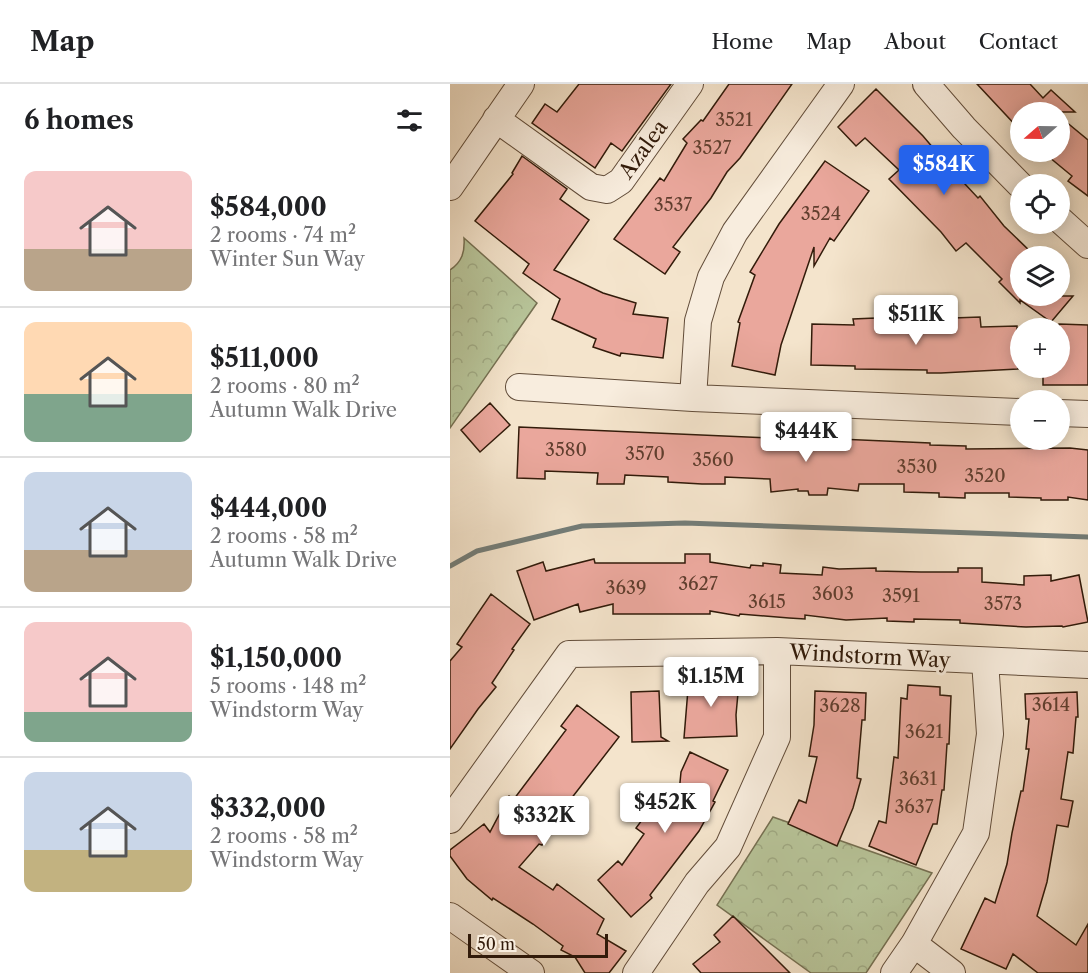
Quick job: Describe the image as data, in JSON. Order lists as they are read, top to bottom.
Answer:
{
  "streets": {
    "street": ["Azalea", "Windstorm Way"]
  },
  "house_numbers": [
    "3521",
    "3527",
    "3537",
    "3524",
    "3580",
    "3570",
    "3560",
    "3530",
    "3520",
    "3627",
    "3639",
    "3603",
    "3591",
    "3615",
    "3573",
    "3614",
    "3628",
    "3621",
    "3631",
    "3637"
  ],
  "scale_bar": "50 m",
  "north": "left",
  "page": {
    "header": "Map",
    "nav": [
      "Home",
      "Map",
      "About",
      "Contact"
    ],
    "heading": "6 homes",
    "map_buttons": ["+", "−"],
    "price": [
      "$584K",
      "$511K",
      "$444K",
      "$1.15M",
      "$452K",
      "$332K"
    ],
    "list": [
      {
        "name": "$584,000",
        "note": "2 rooms · 74 m² · Winter Sun Way"
      },
      {
        "name": "$511,000",
        "note": "2 rooms · 80 m² · Autumn Walk Drive"
      },
      {
        "name": "$444,000",
        "note": "2 rooms · 58 m² · Autumn Walk Drive"
      },
      {
        "name": "$1,150,000",
        "note": "5 rooms · 148 m² · Windstorm Way"
      },
      {
        "name": "$332,000",
        "note": "2 rooms · 58 m² · Windstorm Way"
      }
    ],
    "scale": "50 m"
  }
}
